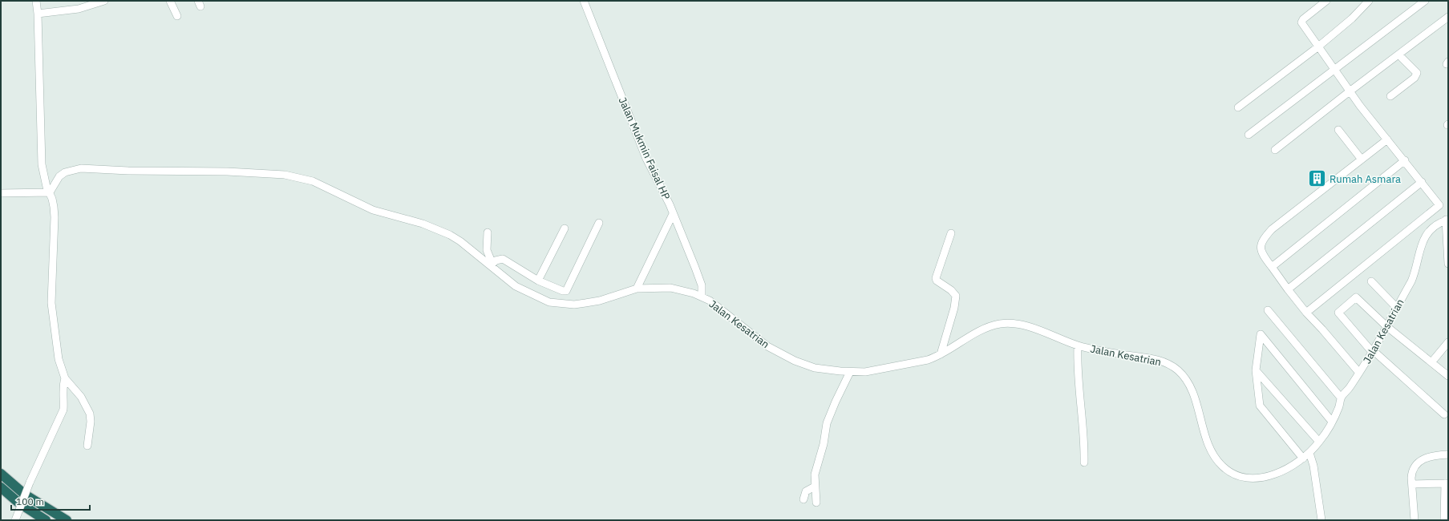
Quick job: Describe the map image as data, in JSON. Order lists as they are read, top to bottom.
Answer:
{
  "streets": {
    "street": ["Jalan Mukmin Faisal HP", "Jalan Kesatrian"]
  },
  "crossings": [
    ["Jalan Mukmin Faisal HP", "Jalan Kesatrian"]
  ],
  "places": {
    "building": ["Rumah Asmara"]
  },
  "scale_bar": "100 m"
}
